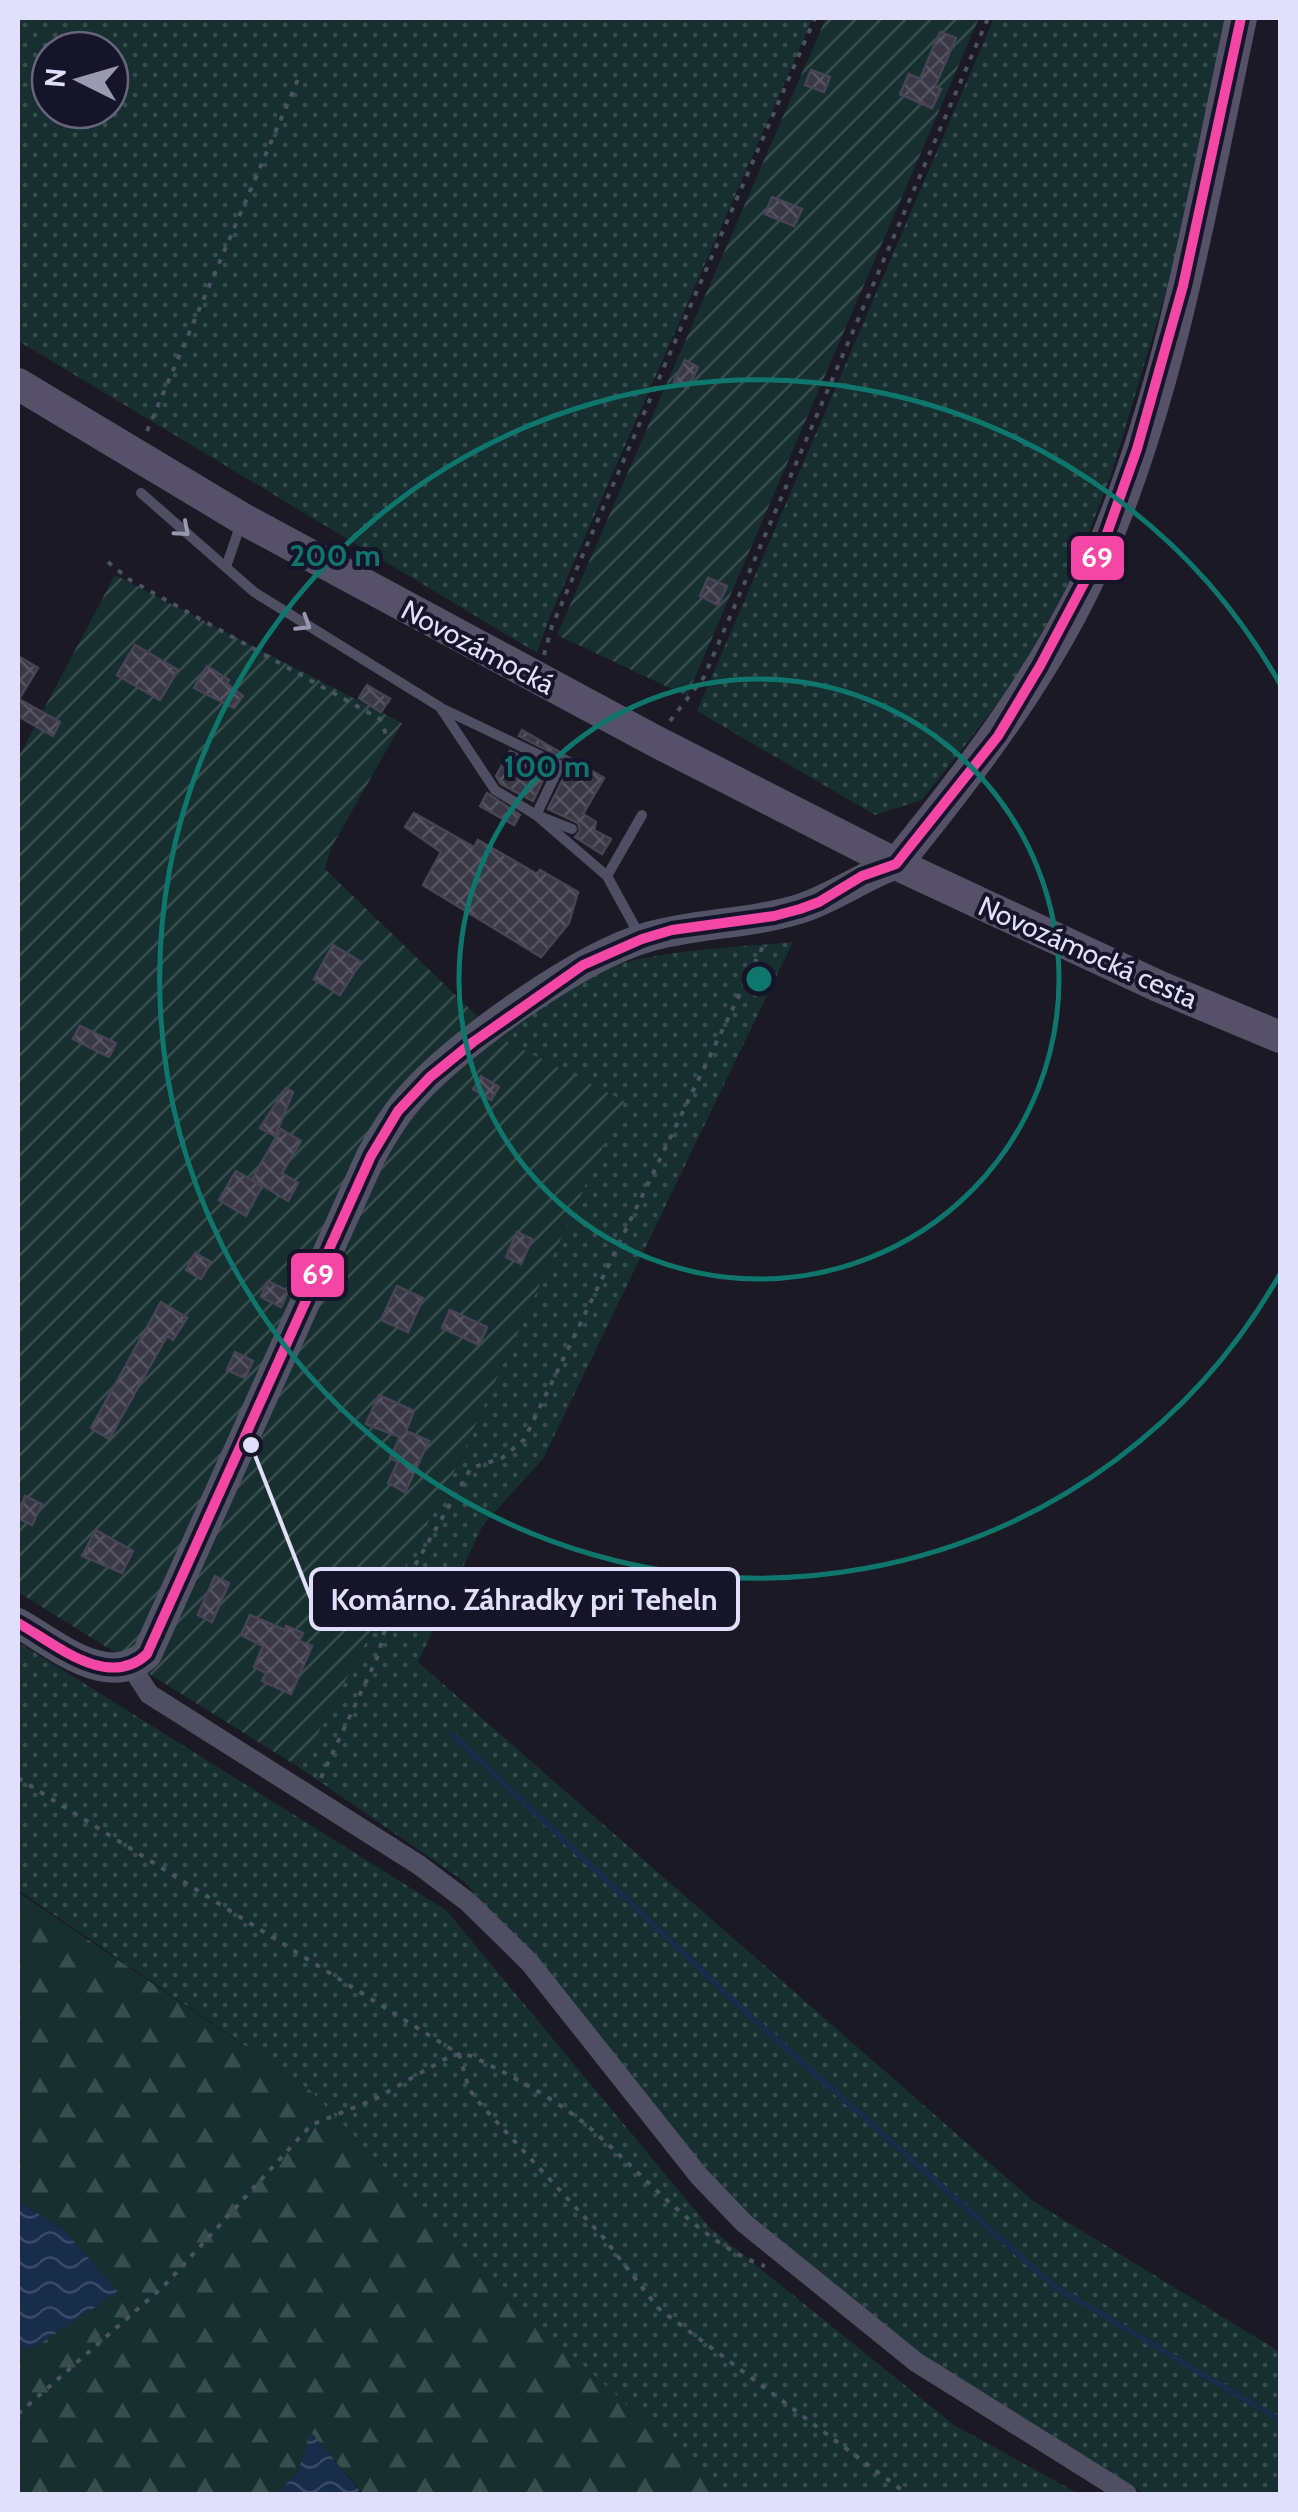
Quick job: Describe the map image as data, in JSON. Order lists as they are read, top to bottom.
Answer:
{
  "streets": {
    "main road": ["Novozámocká", "Novozámocká cesta"]
  },
  "crossings": [
    ["Novozámocká", "Novozámocká cesta"]
  ],
  "places": ["Komárno. Záhradky pri Teheln"],
  "lines": ["transit line 69"],
  "north": "left",
  "rings": ["200 m", "100 m"]
}
